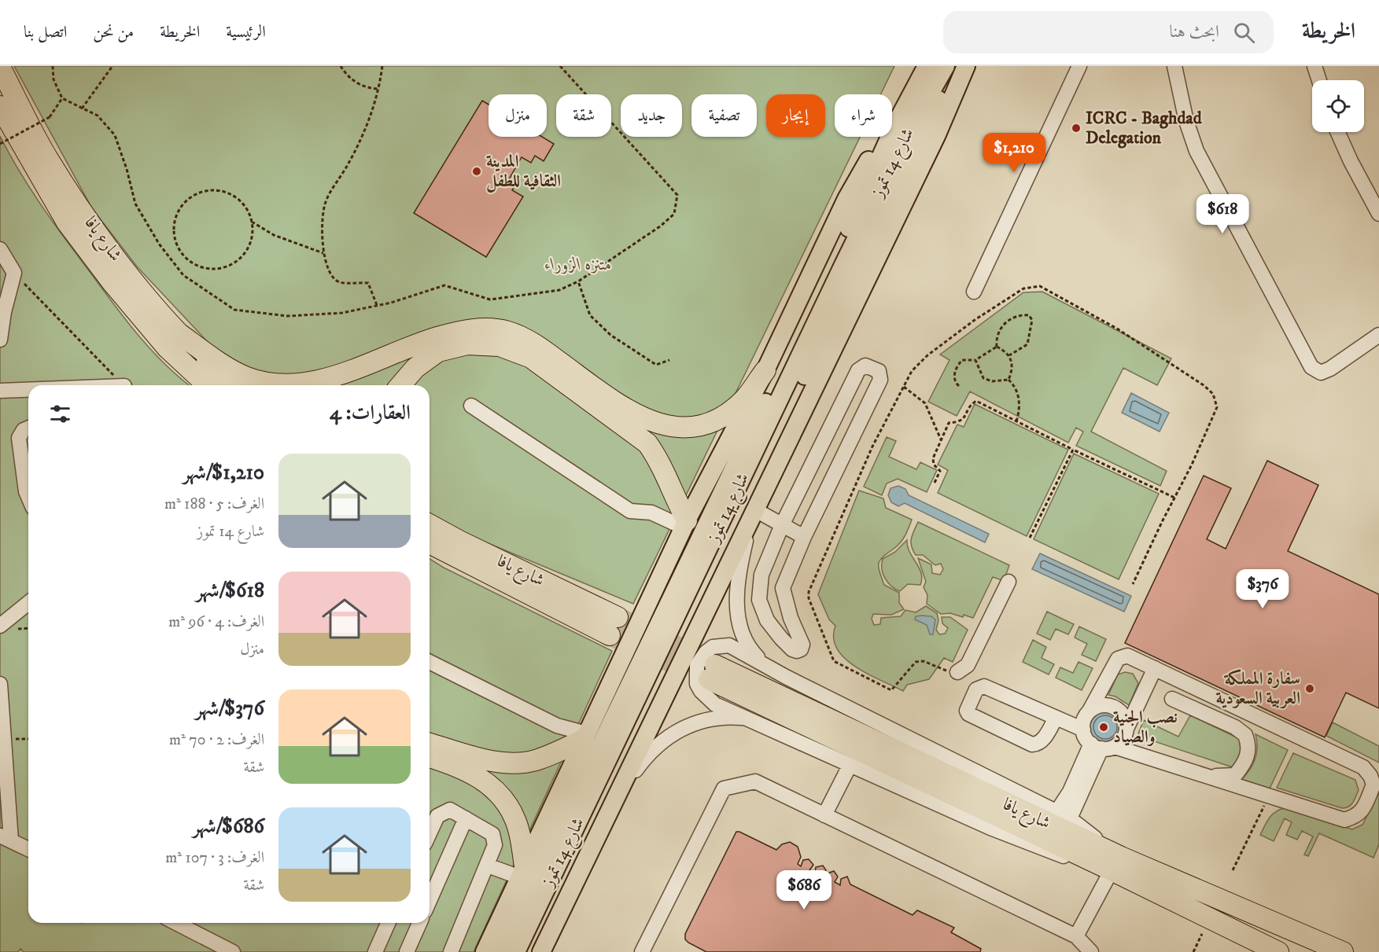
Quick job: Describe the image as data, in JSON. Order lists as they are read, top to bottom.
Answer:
{
  "streets": {
    "highway": ["شارع يافا"],
    "main road": ["شارع 14 تموز"]
  },
  "parks": ["متنزه الزوراء"],
  "places": [
    "ICRC - Baghdad Delegation",
    "المدينة الثقافية للطفل",
    "سفارة المملكة العربية السعودية",
    "نصب الجنية والصياد"
  ],
  "page": {
    "header": "الخريطة",
    "search": "ابحث هنا",
    "nav": [
      "الرئيسية",
      "الخريطة",
      "من نحن",
      "اتصل بنا"
    ],
    "chip": [
      "شراء",
      "إيجار",
      "تصفية",
      "جديد",
      "شقة",
      "منزل"
    ],
    "price": [
      "$1,210",
      "$618",
      "$376",
      "$686"
    ],
    "heading": "العقارات: 4",
    "list": [
      {
        "name": "$1,210/شهر",
        "note": "الغرف: 5 · 188 m² · شارع 14 تموز"
      },
      {
        "name": "$618/شهر",
        "note": "الغرف: 4 · 96 m² · منزل"
      },
      {
        "name": "$376/شهر",
        "note": "الغرف: 2 · 70 m² · شقة"
      },
      {
        "name": "$686/شهر",
        "note": "الغرف: 3 · 107 m² · شقة"
      }
    ]
  }
}
